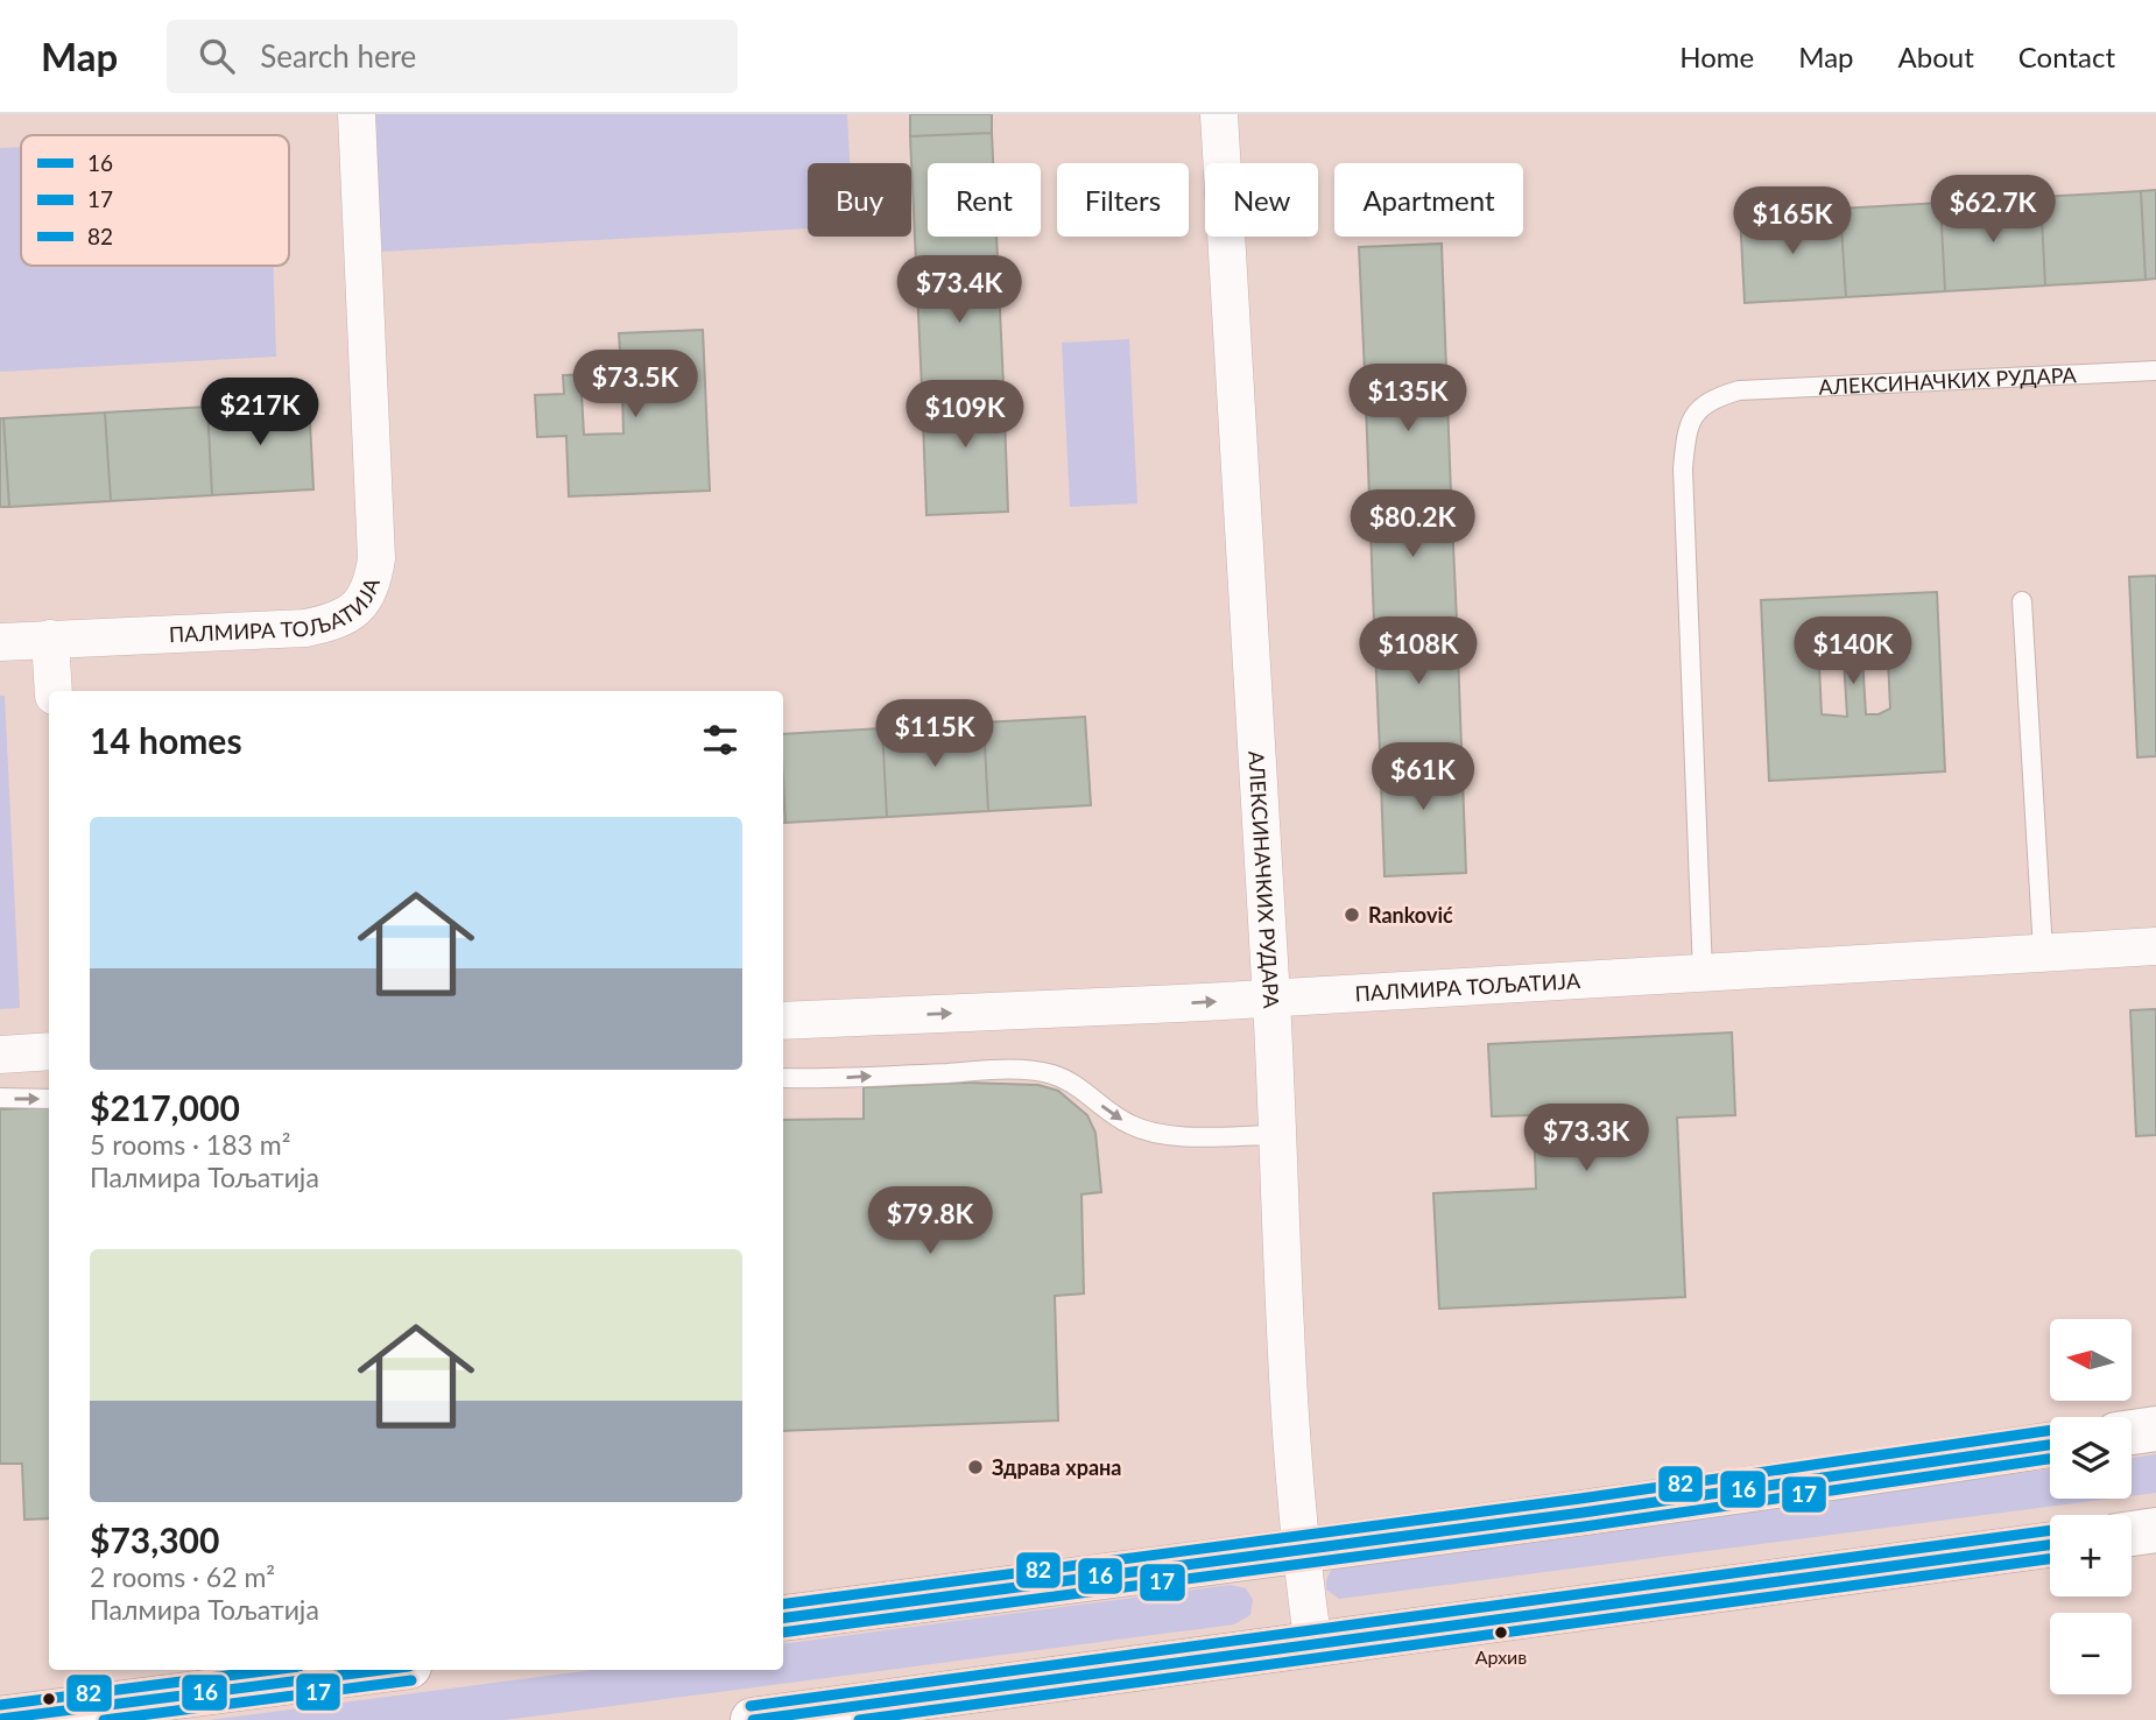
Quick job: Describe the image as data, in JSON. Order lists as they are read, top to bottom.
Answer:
{
  "streets": {
    "street": ["АЛЕКСИНАЧКИХ РУДАРА", "ПАЛМИРА ТОЉАТИЈА"]
  },
  "crossings": [
    ["АЛЕКСИНАЧКИХ РУДАРА", "ПАЛМИРА ТОЉАТИЈА"]
  ],
  "places": ["Ranković", "Здрава храна", "Архив"],
  "lines": ["transit line 82", "transit line 16", "transit line 17"],
  "legend": ["16", "17", "82"],
  "north": "left",
  "page": {
    "header": "Map",
    "search": "Search here",
    "nav": [
      "Home",
      "Map",
      "About",
      "Contact"
    ],
    "chip": [
      "Buy",
      "Rent",
      "Filters",
      "New",
      "Apartment"
    ],
    "price": [
      "$62.7K",
      "$165K",
      "$73.4K",
      "$73.5K",
      "$135K",
      "$217K",
      "$109K",
      "$80.2K",
      "$108K",
      "$140K",
      "$115K",
      "$61K",
      "$73.3K",
      "$79.8K"
    ],
    "heading": "14 homes",
    "list": [
      {
        "name": "$217,000",
        "note": "5 rooms · 183 m² · Палмира Тољатија"
      },
      {
        "name": "$73,300",
        "note": "2 rooms · 62 m² · Палмира Тољатија"
      }
    ],
    "map_buttons": ["+", "−"]
  }
}
